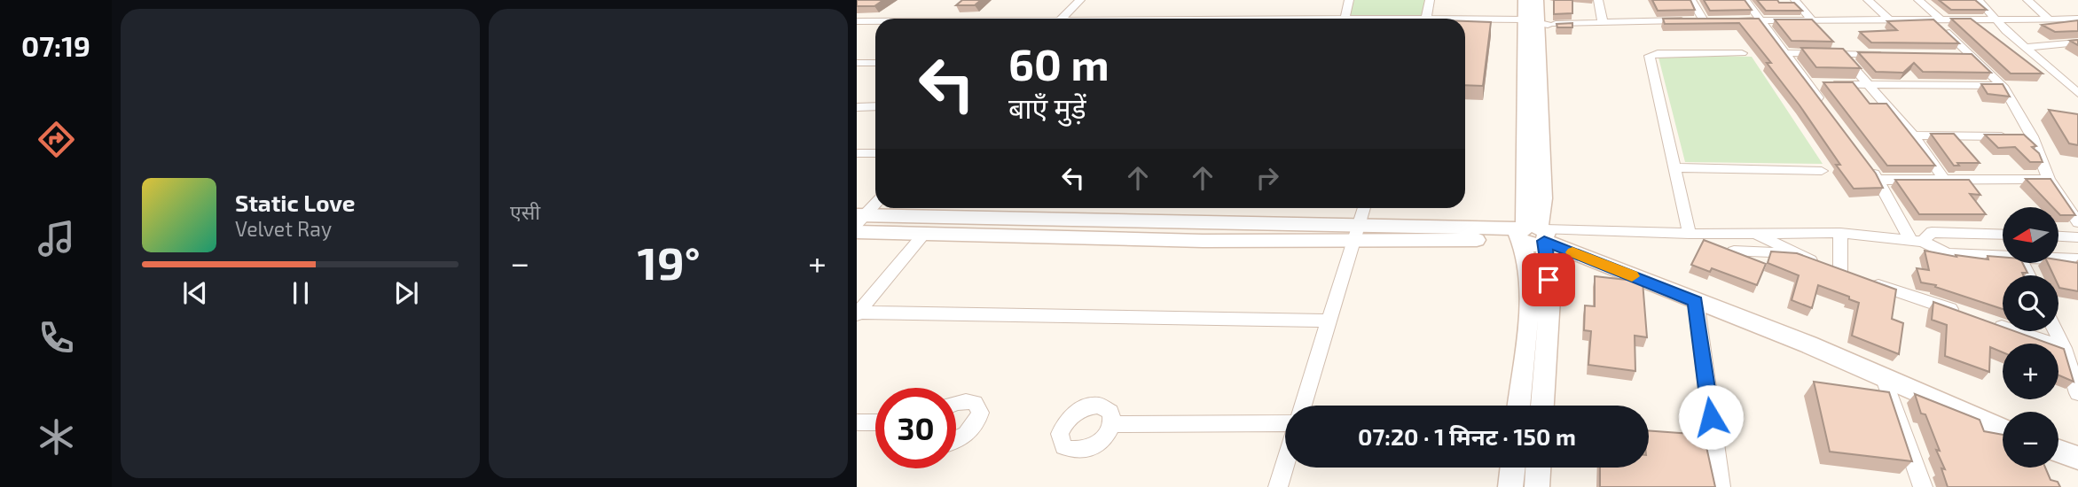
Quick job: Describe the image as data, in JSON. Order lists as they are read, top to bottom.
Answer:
{
  "north": "left",
  "page": {
    "tabs": "07:19",
    "tile": "एसी",
    "turn": ["60 m", "बाएँ मुड़ें"],
    "song": ["Static Love", "Velvet Ray"],
    "map_buttons": ["+", "−"],
    "heat": ["−", "19°", "+"],
    "limit": "30",
    "trip": "07:20 · 1 मिनट · 150 m"
  }
}
